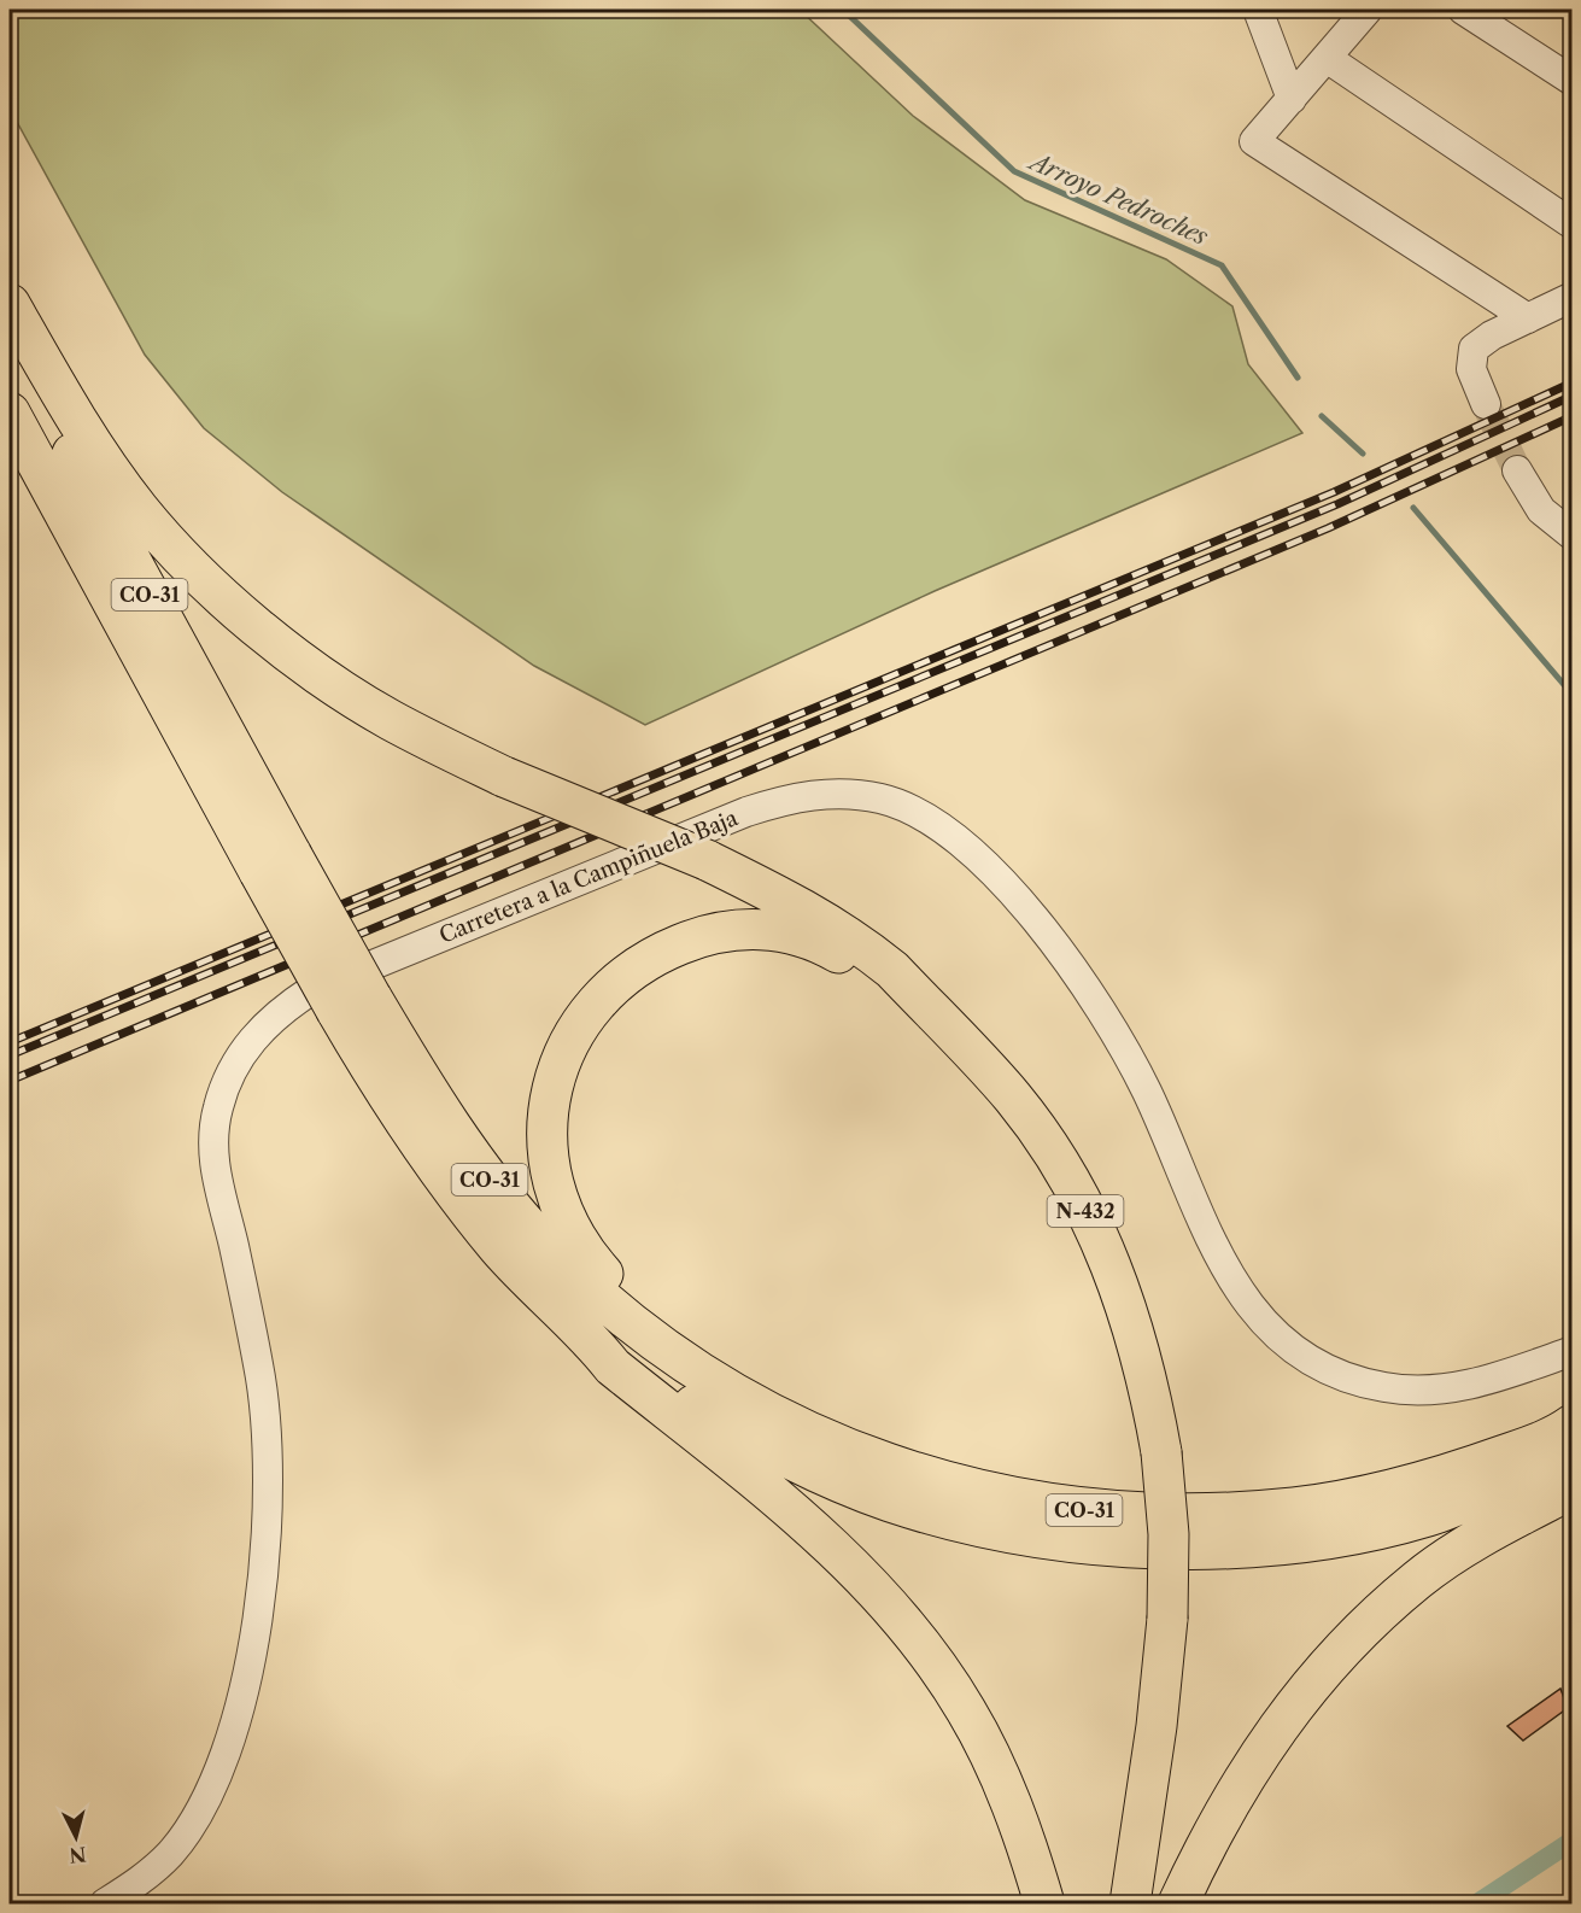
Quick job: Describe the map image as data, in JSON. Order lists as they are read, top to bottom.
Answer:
{
  "streets": {
    "highway": ["CO-31", "N-432"],
    "street": ["Carretera a la Campiñuela Baja"]
  },
  "water": ["Arroyo Pedroches"],
  "north": "bottom"
}
